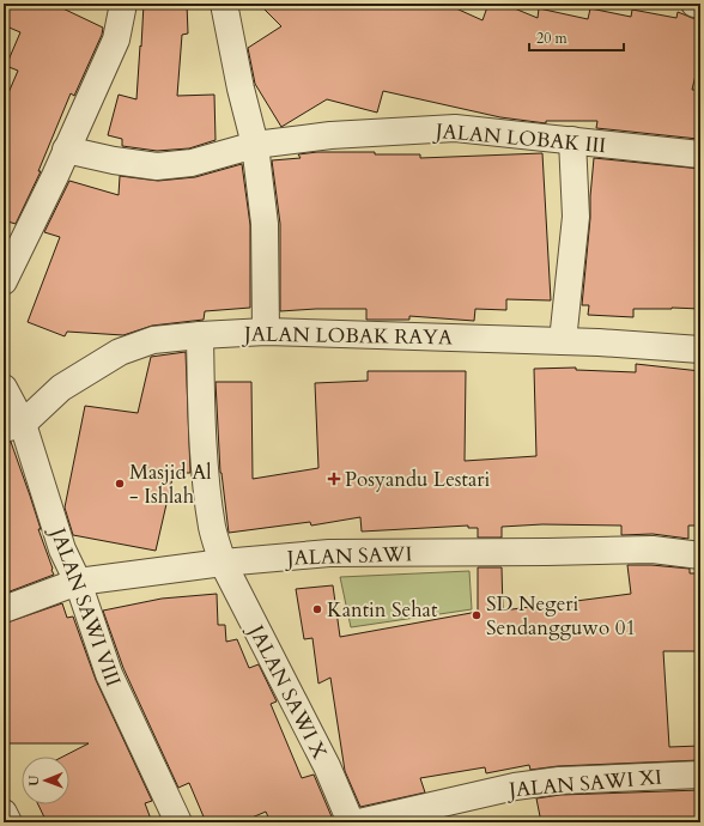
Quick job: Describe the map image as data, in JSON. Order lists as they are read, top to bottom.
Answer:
{
  "streets": {
    "street": [
      "JALAN LOBAK III",
      "JALAN LOBAK RAYA",
      "JALAN SAWI",
      "JALAN SAWI VIII",
      "JALAN SAWI X",
      "JALAN SAWI XI"
    ]
  },
  "crossings": [
    ["JALAN LOBAK RAYA", "JALAN SAWI VIII"],
    ["JALAN LOBAK RAYA", "JALAN SAWI X"],
    ["JALAN SAWI", "JALAN SAWI VIII"],
    ["JALAN SAWI", "JALAN SAWI X"]
  ],
  "places": {
    "health": ["Posyandu Lestari"],
    "other": ["Masjid Al - Ishlah", "Kantin Sehat", "SD Negeri Sendangguwo 01"]
  },
  "scale_bar": "20 m",
  "north": "left"
}
